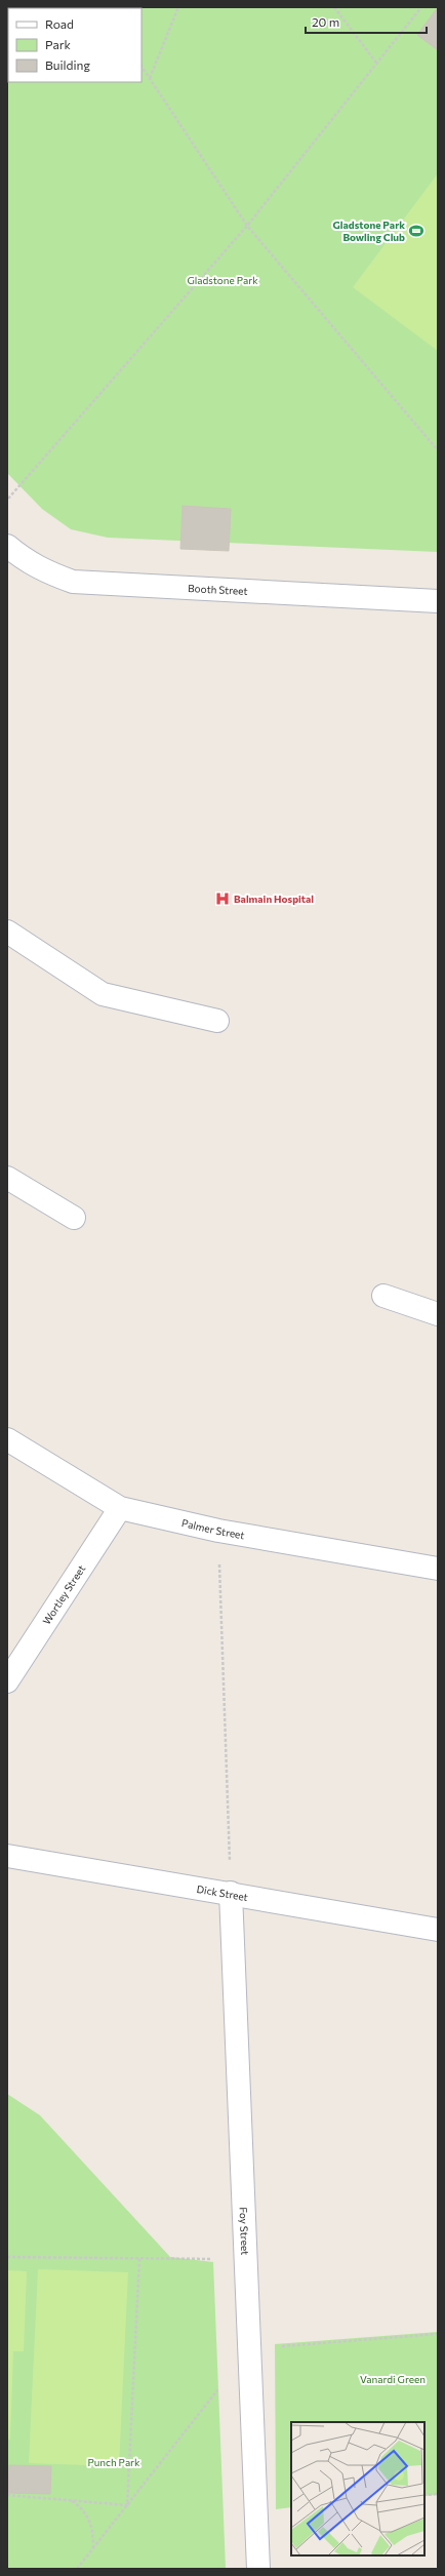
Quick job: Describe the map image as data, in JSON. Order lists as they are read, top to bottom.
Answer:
{
  "streets": {
    "street": [
      "Booth Street",
      "Palmer Street",
      "Wortley Street",
      "Dick Street",
      "Foy Street"
    ]
  },
  "crossings": [
    ["Palmer Street", "Wortley Street"],
    ["Dick Street", "Foy Street"]
  ],
  "parks": ["Gladstone Park", "Vanardi Green", "Punch Park"],
  "places": {
    "sports": ["Gladstone Park Bowling Club"],
    "hospital": ["Balmain Hospital"]
  },
  "legend": ["Road", "Park", "Building"],
  "scale_bar": "20 m"
}
